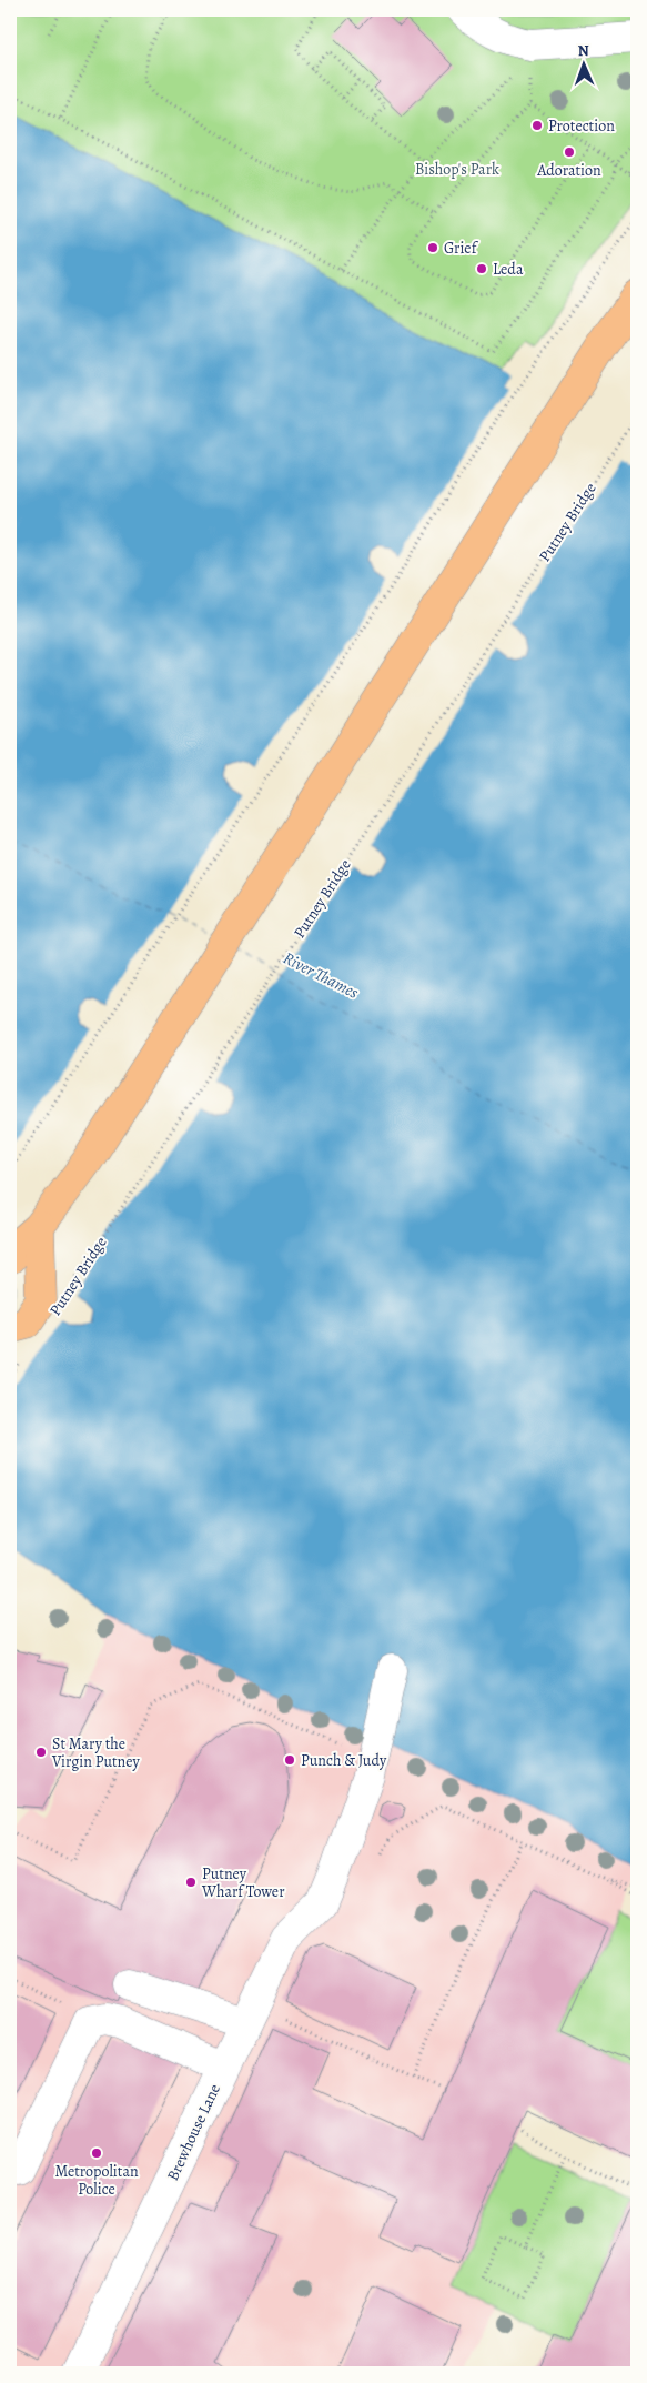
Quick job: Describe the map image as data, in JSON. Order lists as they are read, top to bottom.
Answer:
{
  "streets": {
    "street": ["Brewhouse Lane"],
    "path": ["Putney Bridge"]
  },
  "water": ["River Thames"],
  "parks": ["Bishop's Park"],
  "places": [
    "Protection",
    "Adoration",
    "Grief",
    "Leda",
    "St Mary the Virgin Putney",
    "Punch & Judy",
    "Putney Wharf Tower",
    "Metropolitan Police"
  ],
  "north": "top"
}
